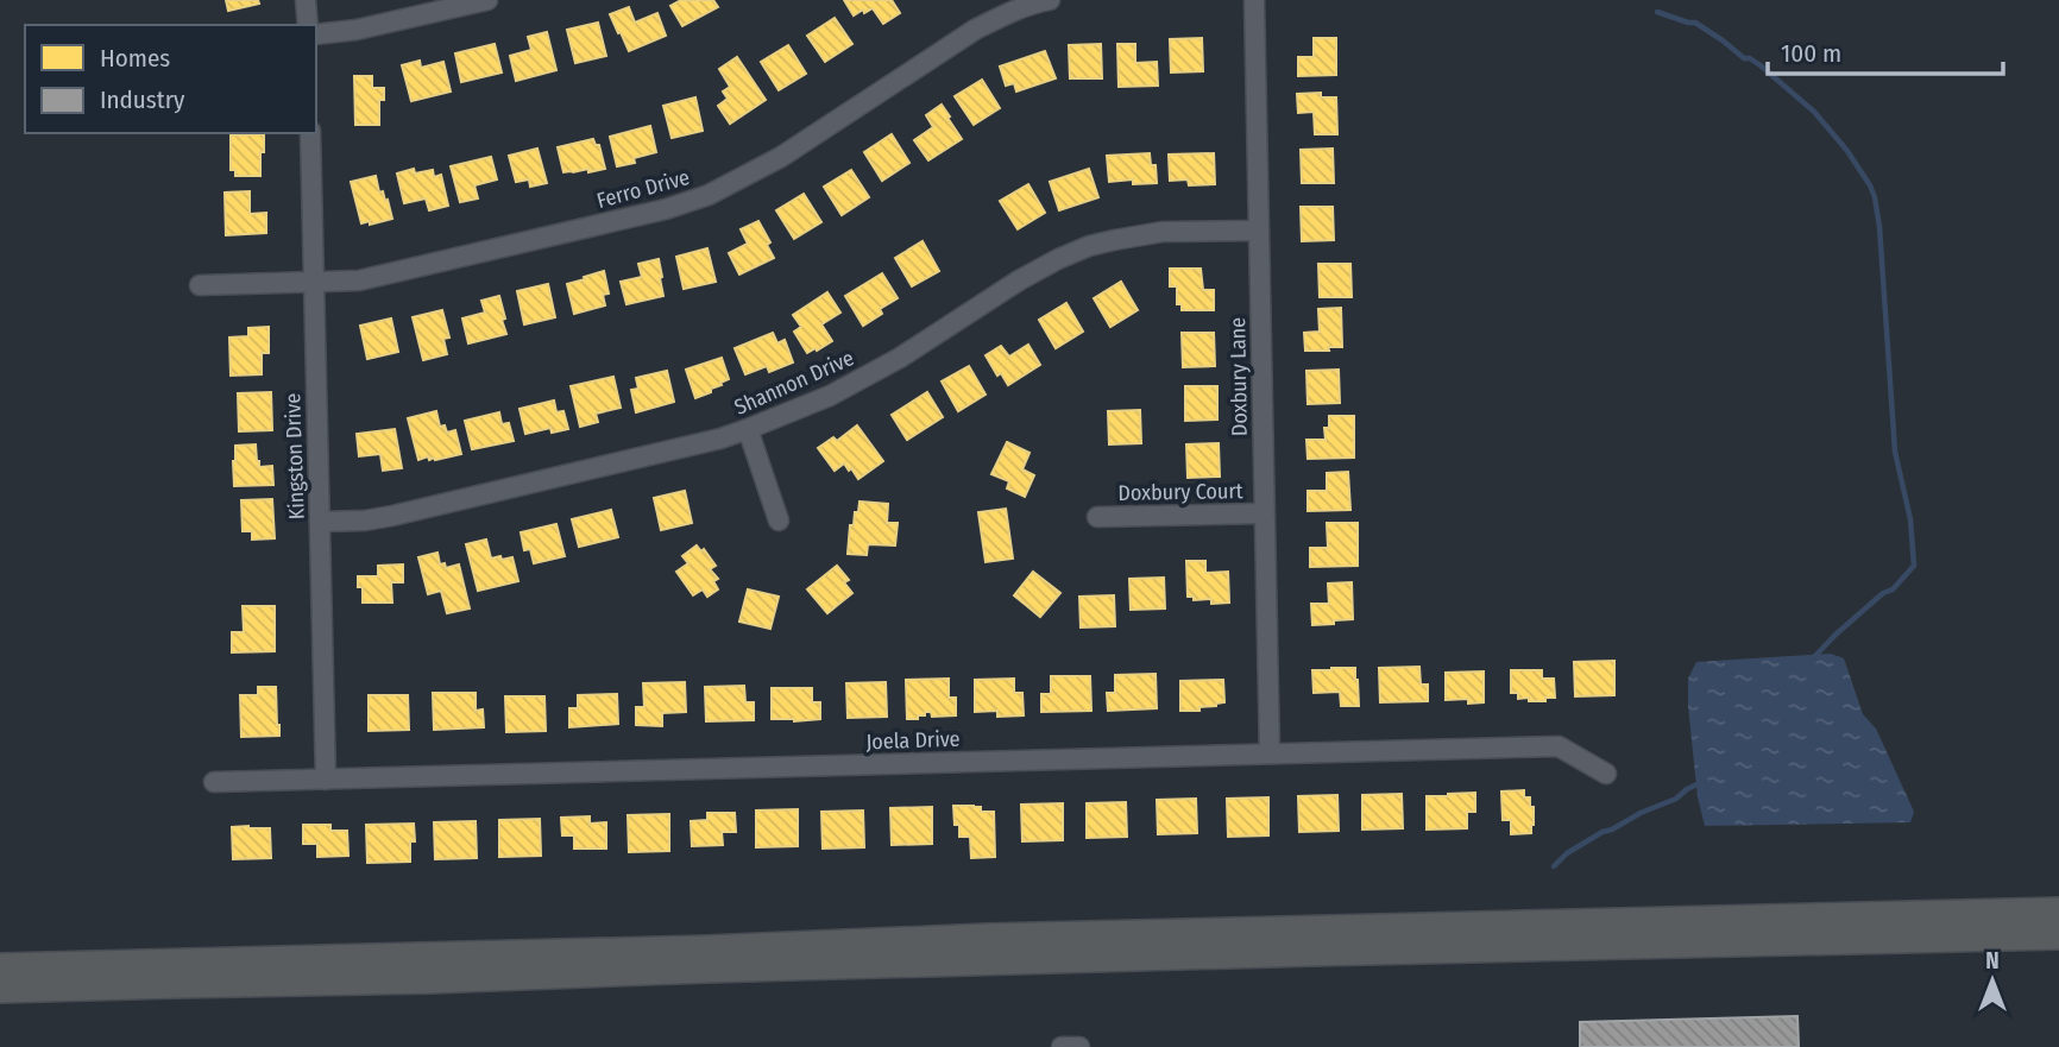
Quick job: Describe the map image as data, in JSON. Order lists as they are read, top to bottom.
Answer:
{
  "streets": {
    "street": [
      "Ferro Drive",
      "Doxbury Lane",
      "Shannon Drive",
      "Kingston Drive",
      "Doxbury Court",
      "Joela Drive"
    ]
  },
  "crossings": [
    ["Ferro Drive", "Kingston Drive"],
    ["Doxbury Lane", "Shannon Drive"],
    ["Doxbury Lane", "Doxbury Court"],
    ["Doxbury Lane", "Joela Drive"],
    ["Shannon Drive", "Kingston Drive"],
    ["Kingston Drive", "Joela Drive"]
  ],
  "legend": ["Homes", "Industry"],
  "scale_bar": "100 m",
  "north": "top"
}
